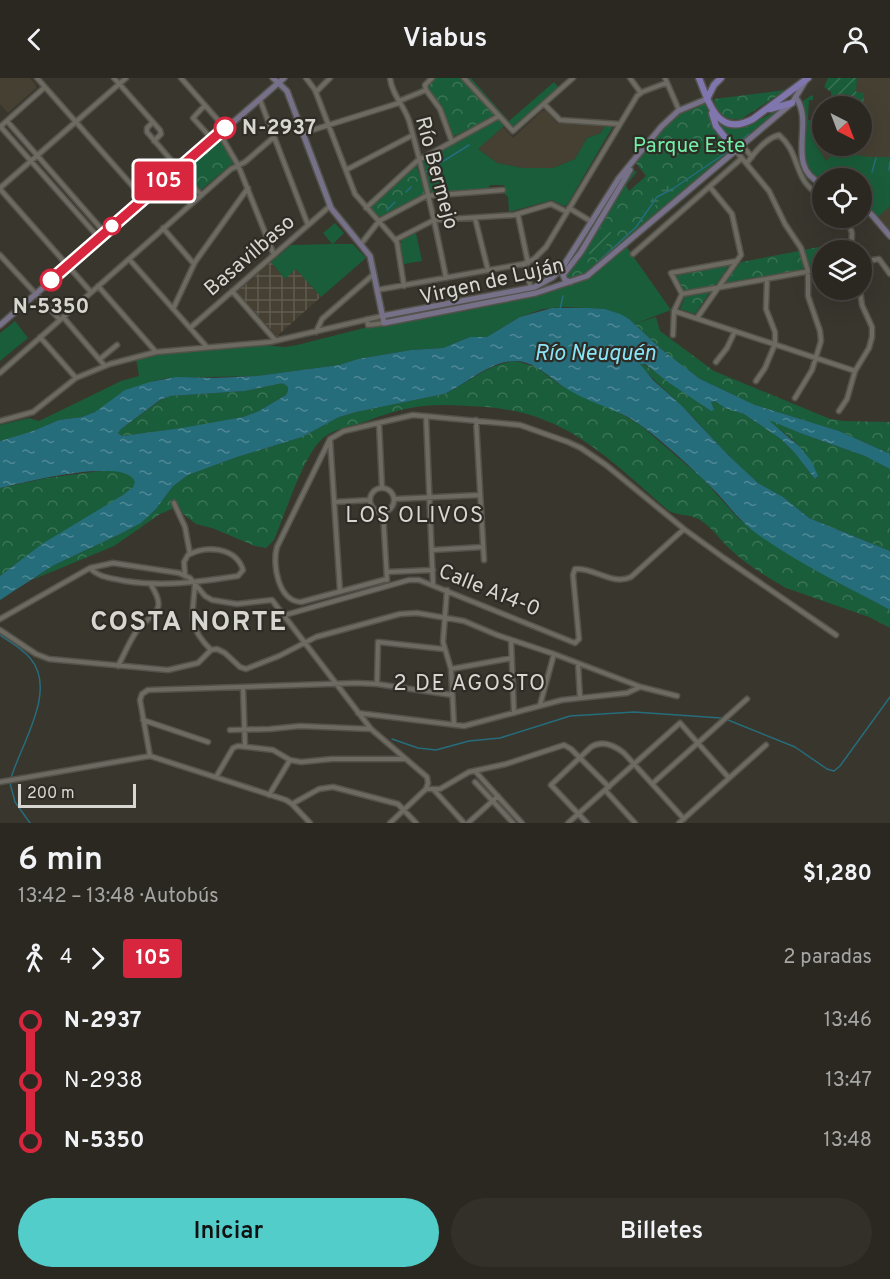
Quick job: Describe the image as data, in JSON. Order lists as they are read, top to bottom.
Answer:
{
  "streets": {
    "street": [
      "Río Bermejo",
      "Basavilbaso",
      "Virgen de Luján",
      "Calle A14-0"
    ]
  },
  "districts": ["LOS OLIVOS", "COSTA NORTE", "2 DE AGOSTO"],
  "water": ["Río Neuquén"],
  "parks": ["Parque Este"],
  "places": ["N-2937", "N-5350"],
  "lines": ["bus line 105"],
  "scale_bar": "200 m",
  "north": "bottom right",
  "page": {
    "header": "Viabus",
    "on_map": "105",
    "scale": "200 m",
    "heading": ["6 min", "13:42 – 13:48 · Autobús", "$1,280"],
    "legs": ["4", "105", "2 paradas"],
    "list": [
      {
        "name": "N-2937",
        "value": "13:46"
      },
      {
        "name": "N-2938",
        "value": "13:47"
      },
      {
        "name": "N-5350",
        "value": "13:48"
      }
    ],
    "buttons": ["Iniciar", "Billetes"]
  }
}
